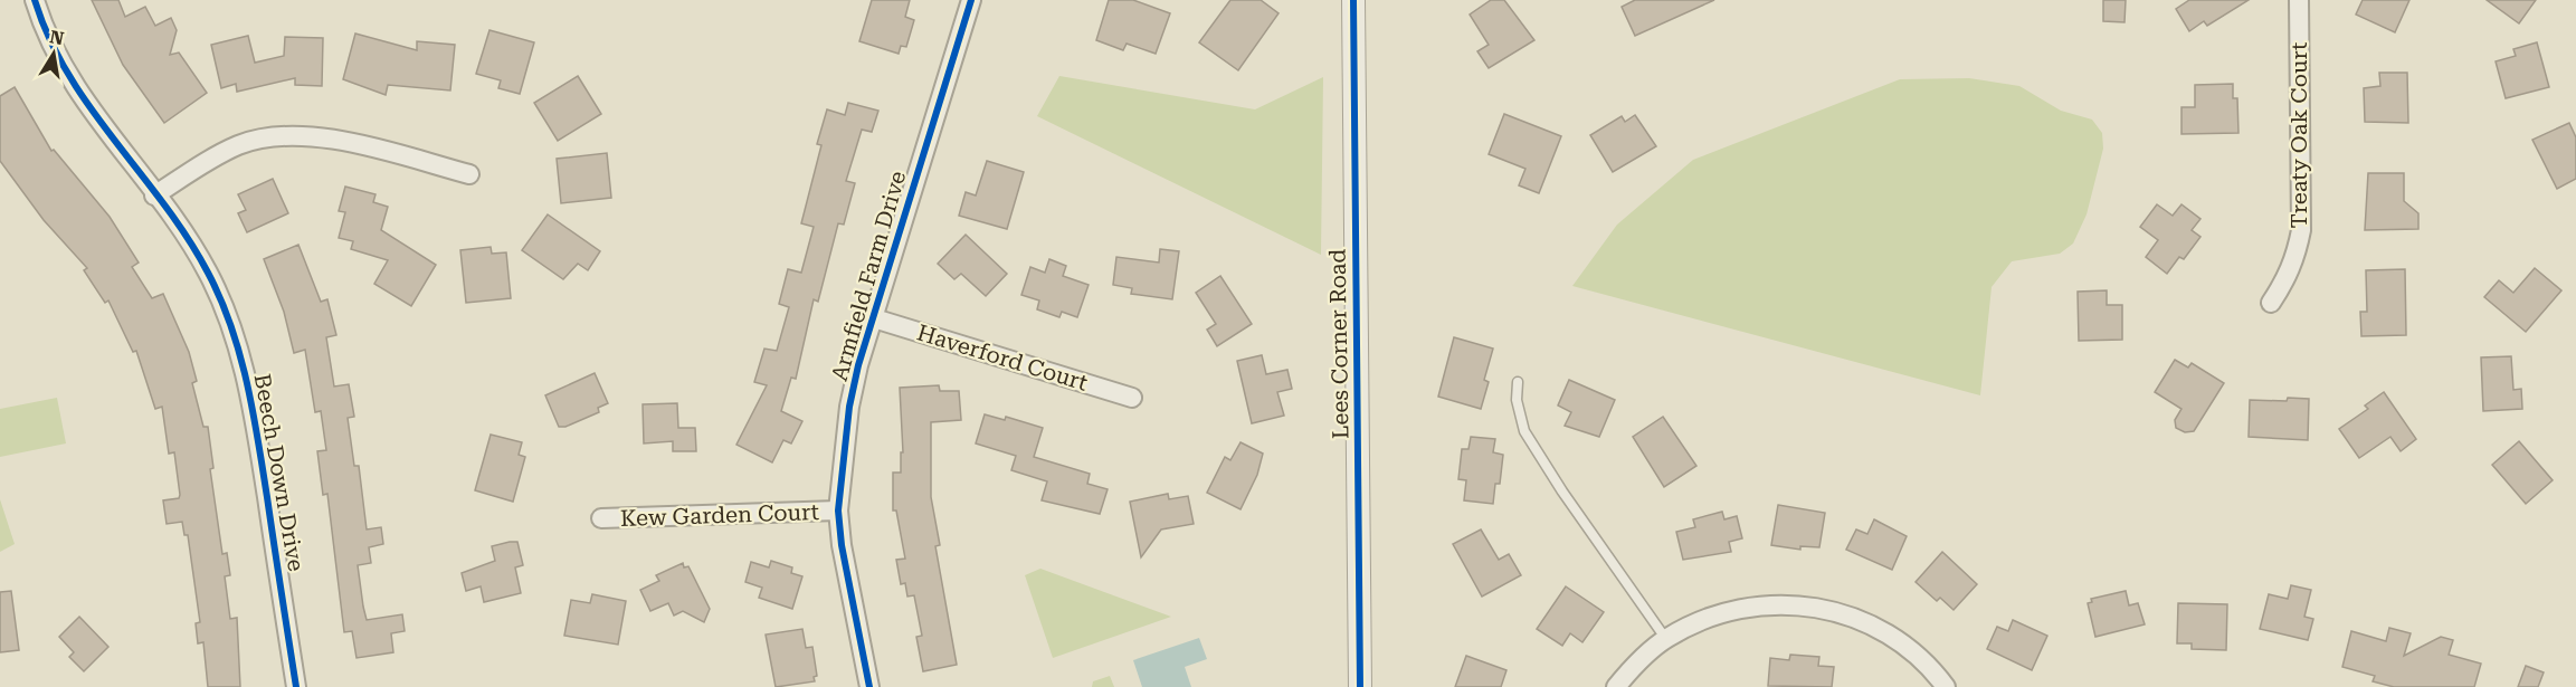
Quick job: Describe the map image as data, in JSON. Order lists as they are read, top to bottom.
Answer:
{
  "streets": {
    "street": [
      "Treaty Oak Court",
      "Armfield Farm Drive",
      "Lees Corner Road",
      "Haverford Court",
      "Beech Down Drive",
      "Kew Garden Court"
    ]
  },
  "crossings": [
    ["Armfield Farm Drive", "Haverford Court"],
    ["Armfield Farm Drive", "Kew Garden Court"]
  ],
  "north": "top"
}
